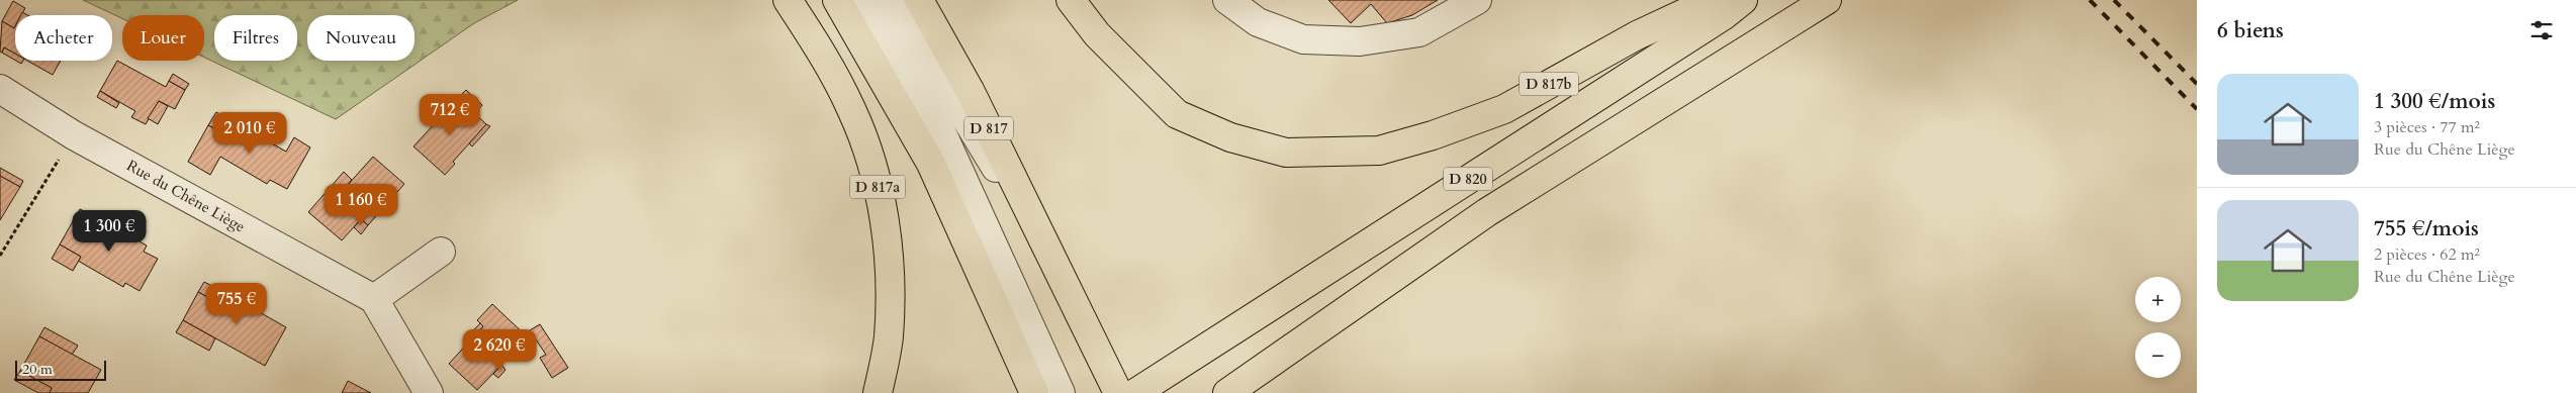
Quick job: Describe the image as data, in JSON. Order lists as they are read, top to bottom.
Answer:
{
  "streets": {
    "main road": [
      "D 817b",
      "D 817",
      "D 820",
      "D 817a"
    ],
    "street": ["Rue du Chêne Liège"]
  },
  "scale_bar": "20 m",
  "page": {
    "heading": "6 biens",
    "chip": [
      "Acheter",
      "Louer",
      "Filtres",
      "Nouveau"
    ],
    "list": [
      {
        "name": "1 300 €/mois",
        "note": "3 pièces · 77 m² · Rue du Chêne Liège"
      },
      {
        "name": "755 €/mois",
        "note": "2 pièces · 62 m² · Rue du Chêne Liège"
      }
    ],
    "price": [
      "712 €",
      "2 010 €",
      "1 160 €",
      "1 300 €",
      "755 €",
      "2 620 €"
    ],
    "map_buttons": ["+", "−"],
    "scale": "20 m"
  }
}
